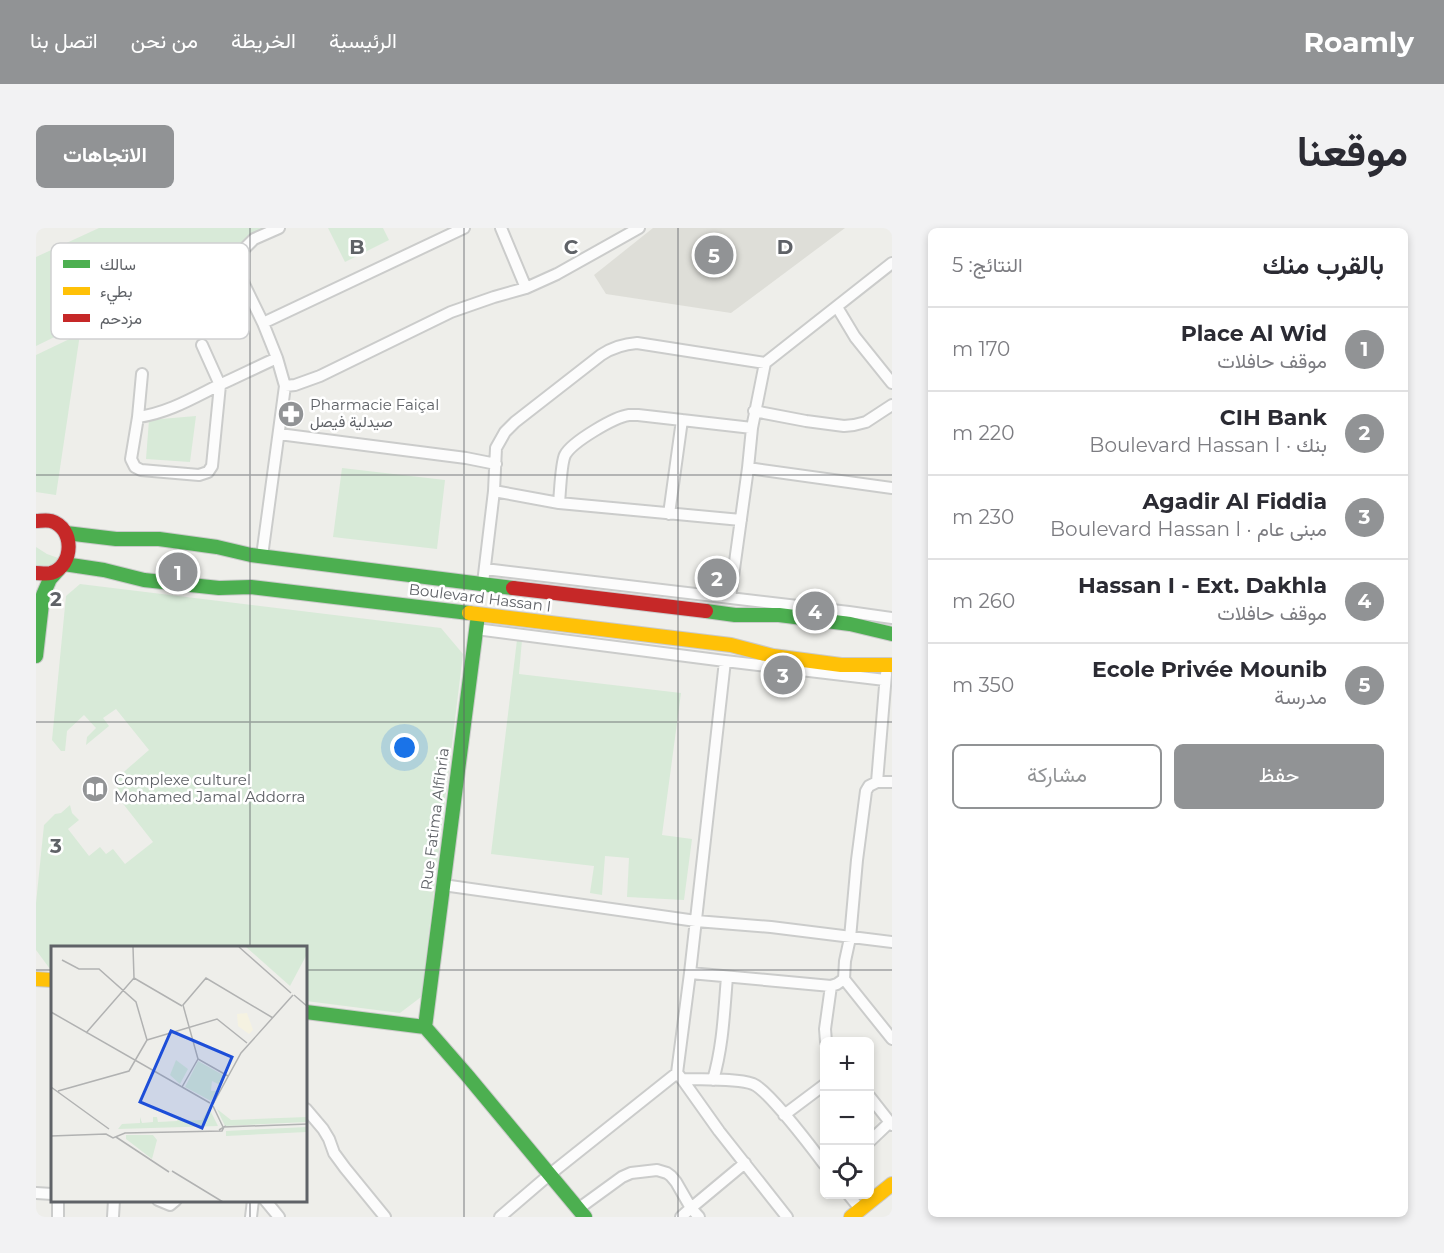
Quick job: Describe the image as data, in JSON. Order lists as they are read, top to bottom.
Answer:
{
  "streets": {
    "main road": ["Boulevard Hassan I", "Rue Fatima Alfihria"]
  },
  "crossings": [
    ["Boulevard Hassan I", "Rue Fatima Alfihria"]
  ],
  "places": {
    "pharmacy": ["Pharmacie Faiçal صيدلية فيصل"],
    "library": ["Complexe culturel Mohamed Jamal Addorra"]
  },
  "legend": ["سالك", "بطيء", "مزدحم"],
  "page": {
    "header": "Roamly",
    "nav": [
      "الرئيسية",
      "الخريطة",
      "من نحن",
      "اتصل بنا"
    ],
    "title": "موقعنا",
    "buttons": [
      "الاتجاهات",
      ["حفظ", "مشاركة"]
    ],
    "heading": ["بالقرب منك", "النتائج: 5"],
    "pins": [
      "5",
      "1",
      "2",
      "4",
      "3"
    ],
    "list": [
      {
        "mark": "1",
        "name": "Place Al Wid",
        "note": "موقف حافلات",
        "value": "170 m"
      },
      {
        "mark": "2",
        "name": "CIH Bank",
        "note": "بنك · Boulevard Hassan I",
        "value": "220 m"
      },
      {
        "mark": "3",
        "name": "Agadir Al Fiddia",
        "note": "مبنى عام · Boulevard Hassan I",
        "value": "230 m"
      },
      {
        "mark": "4",
        "name": "Hassan I - Ext. Dakhla",
        "note": "موقف حافلات",
        "value": "260 m"
      },
      {
        "mark": "5",
        "name": "Ecole Privée Mounib",
        "note": "مدرسة",
        "value": "350 m"
      }
    ],
    "map_buttons": ["+", "−"]
  },
  "grid": {
    "columns": ["B", "C", "D"],
    "rows": ["2", "3"]
  }
}
